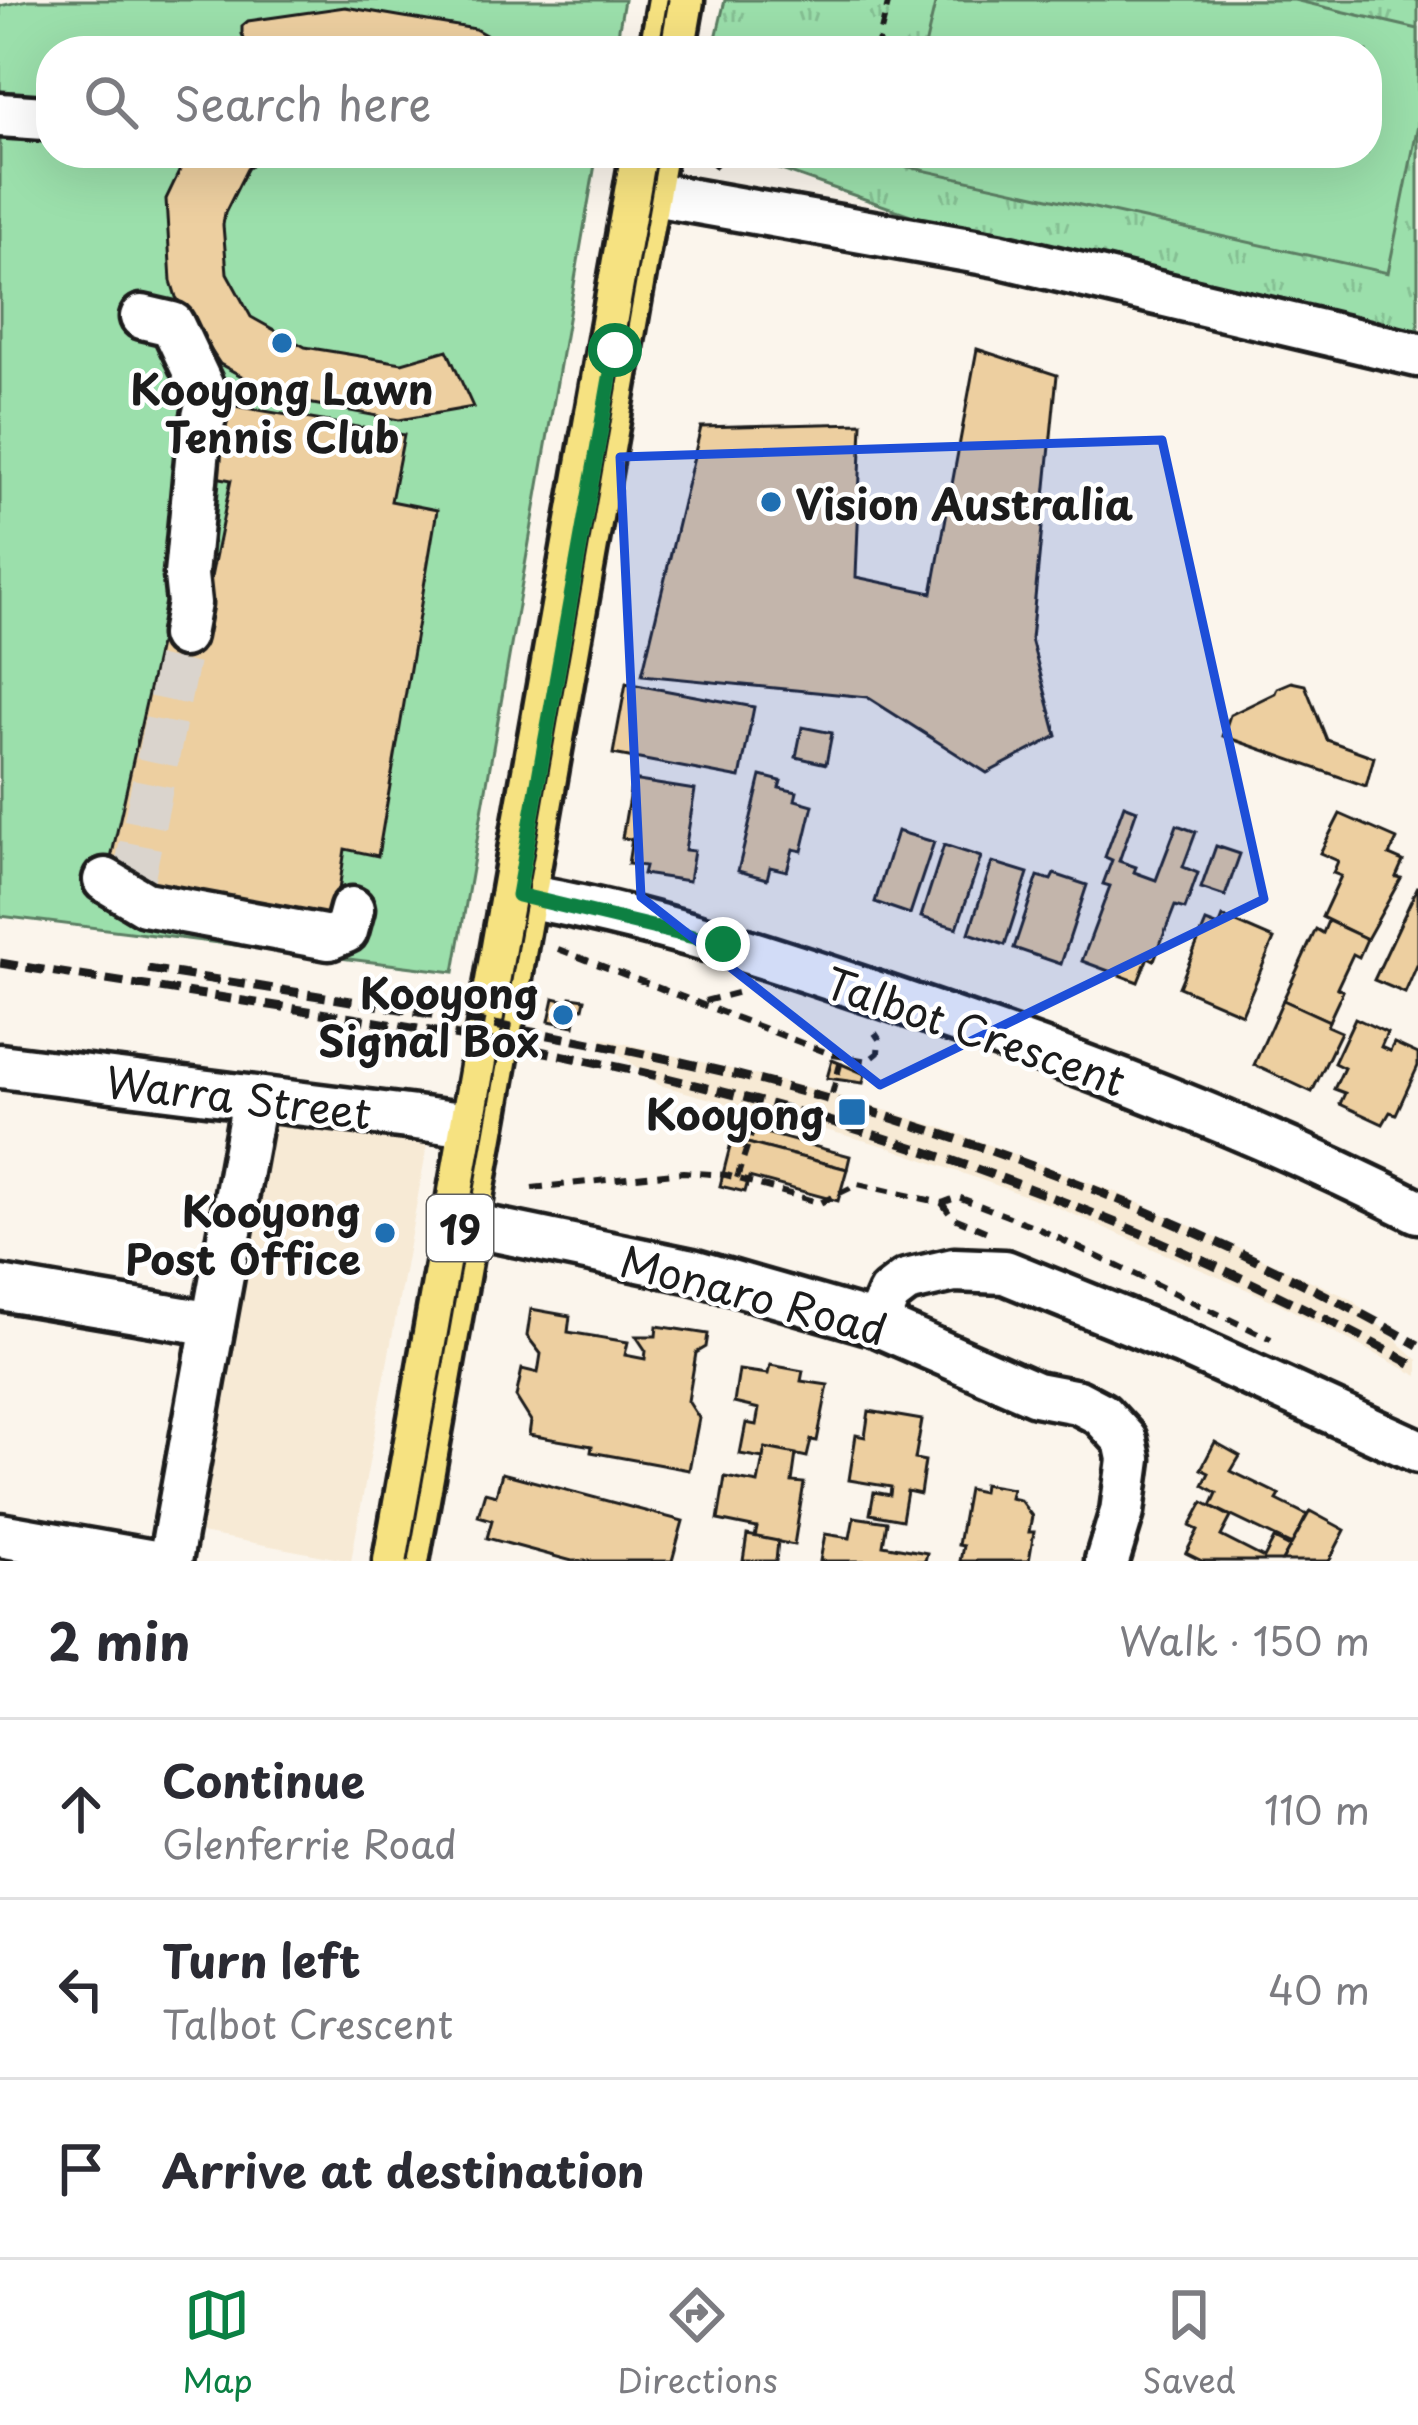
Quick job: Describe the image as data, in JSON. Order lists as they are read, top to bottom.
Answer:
{
  "streets": {
    "main road": ["19"],
    "street": ["Talbot Crescent", "Warra Street", "Monaro Road"]
  },
  "crossings": [
    ["Talbot Crescent", "19"],
    ["Warra Street", "19"],
    ["19", "Monaro Road"]
  ],
  "places": {
    "other": [
      "Kooyong Lawn Tennis Club",
      "Vision Australia",
      "Kooyong Signal Box",
      "Kooyong Post Office"
    ],
    "transit": ["Kooyong"]
  },
  "page": {
    "search": "Search here",
    "heading": ["2 min", "Walk · 150 m"],
    "list": [
      ["Continue", "Glenferrie Road", "110 m"],
      ["Turn left", "Talbot Crescent", "40 m"],
      "Arrive at destination"
    ],
    "nav": ["Map", "Directions", "Saved"]
  }
}
